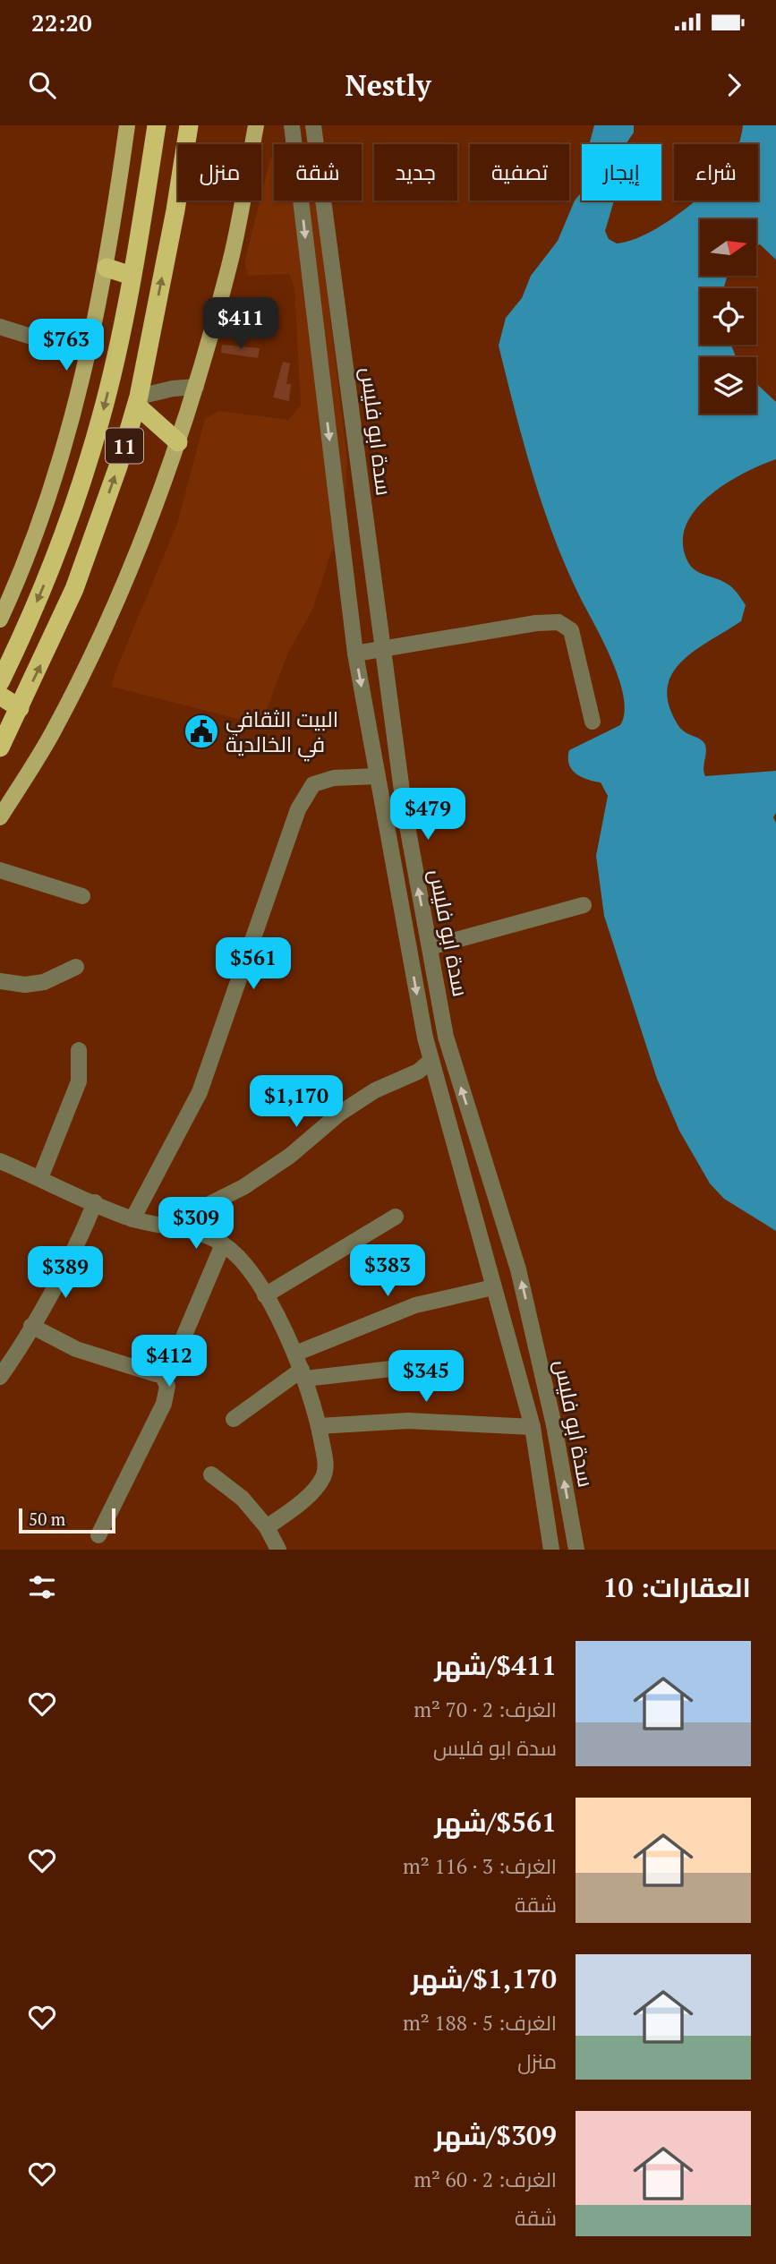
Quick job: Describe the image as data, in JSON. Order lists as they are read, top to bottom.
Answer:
{
  "streets": {
    "highway": ["11"],
    "street": ["سدة ابو فليس"]
  },
  "places": {
    "public building": ["البيت الثقافي في الخالدية"]
  },
  "scale_bar": "50 m",
  "north": "right",
  "page": {
    "status": "22:20",
    "header": "Nestly",
    "chip": [
      "شراء",
      "إيجار",
      "تصفية",
      "جديد",
      "شقة",
      "منزل"
    ],
    "price": [
      "$411",
      "$763",
      "$479",
      "$561",
      "$1,170",
      "$309",
      "$383",
      "$389",
      "$412",
      "$345"
    ],
    "scale": "50 m",
    "heading": "العقارات: 10",
    "list": [
      {
        "name": "$411/شهر",
        "note": "الغرف: 2 · 70 m² · سدة ابو فليس"
      },
      {
        "name": "$561/شهر",
        "note": "الغرف: 3 · 116 m² · شقة"
      },
      {
        "name": "$1,170/شهر",
        "note": "الغرف: 5 · 188 m² · منزل"
      },
      {
        "name": "$309/شهر",
        "note": "الغرف: 2 · 60 m² · شقة"
      }
    ]
  }
}
